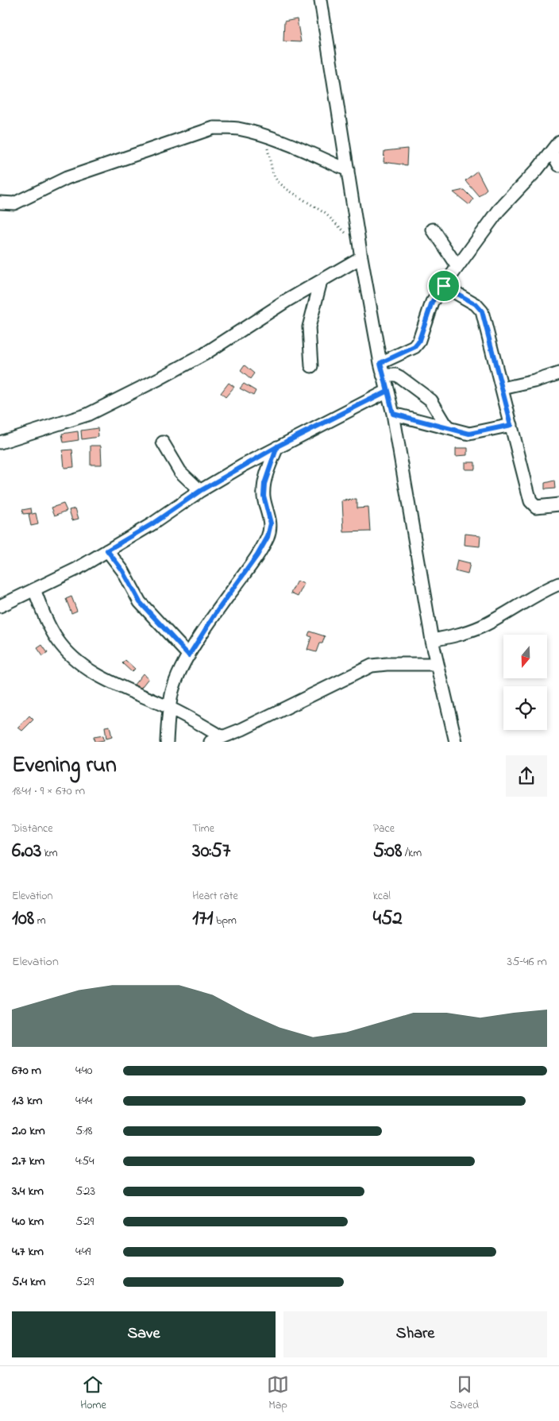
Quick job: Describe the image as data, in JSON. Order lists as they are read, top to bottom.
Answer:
{
  "north": "bottom",
  "page": {
    "heading": ["Evening run", "18:41 · 9 × 670 m"],
    "stats": [
      ["Distance", "6.03 km"],
      ["Time", "30:57"],
      ["Pace", "5:08 /km"],
      ["Elevation", "108 m"],
      ["Heart rate", "171 bpm"],
      ["kcal", "452"]
    ],
    "chart": ["Elevation", "35–46 m"],
    "list": [
      {
        "name": "670 m",
        "note": "4:40"
      },
      {
        "name": "1.3 km",
        "note": "4:44"
      },
      {
        "name": "2.0 km",
        "note": "5:18"
      },
      {
        "name": "2.7 km",
        "note": "4:54"
      },
      {
        "name": "3.4 km",
        "note": "5:23"
      },
      {
        "name": "4.0 km",
        "note": "5:29"
      },
      {
        "name": "4.7 km",
        "note": "4:49"
      },
      {
        "name": "5.4 km",
        "note": "5:29"
      }
    ],
    "buttons": ["Save", "Share"],
    "tabs": ["Home", "Map", "Saved"]
  }
}
